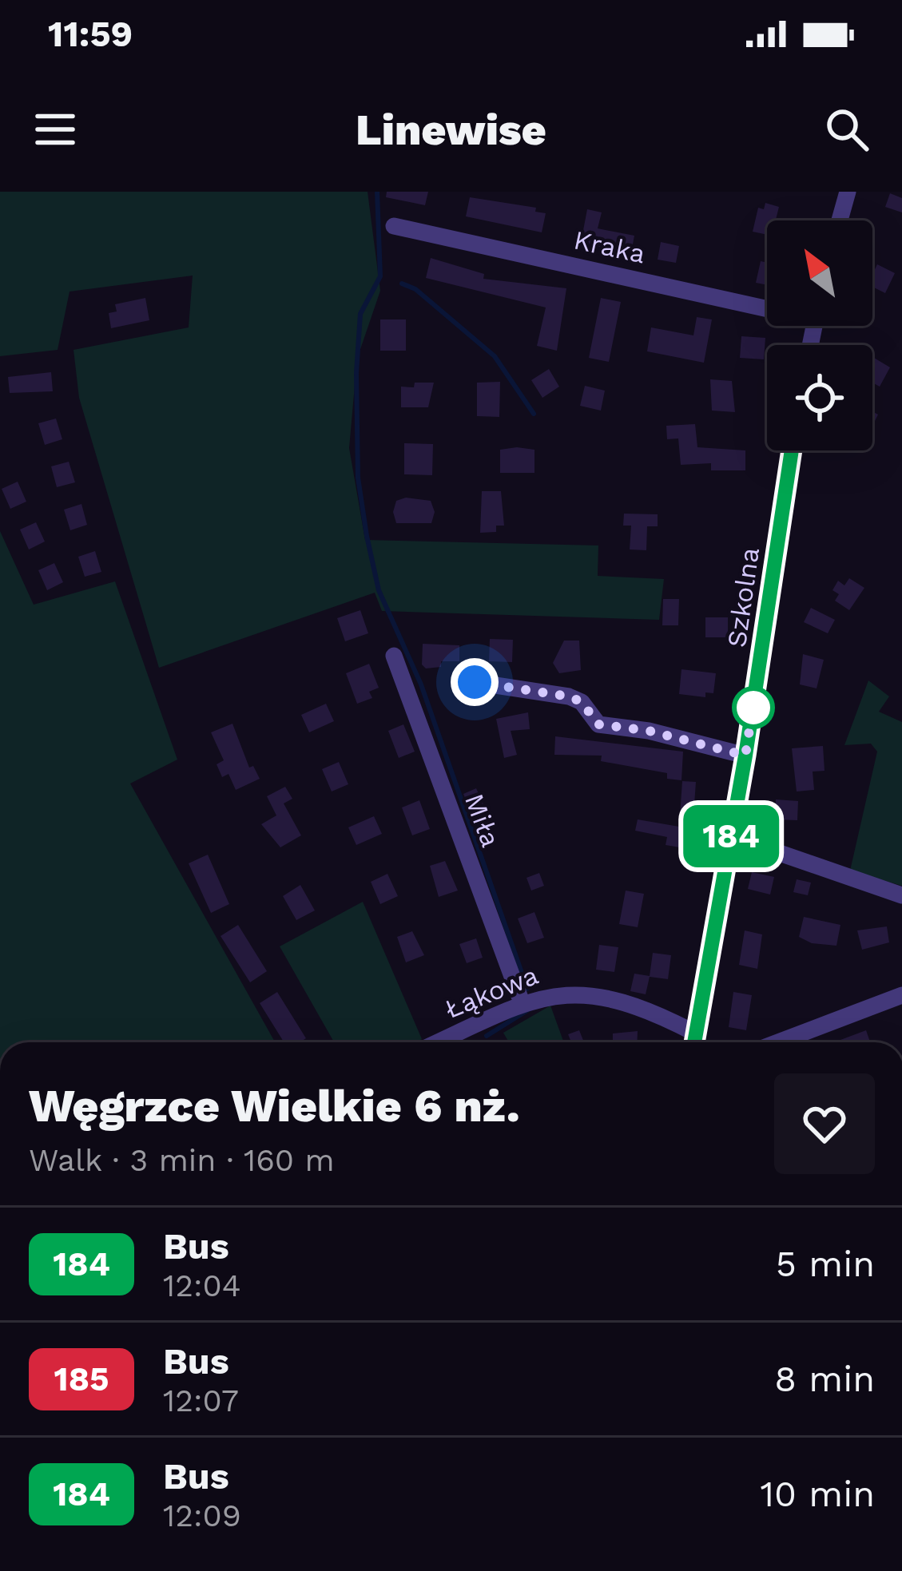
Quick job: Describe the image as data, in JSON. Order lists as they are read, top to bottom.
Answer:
{
  "streets": {
    "street": [
      "Kraka",
      "Szkolna",
      "Miła",
      "Łąkowa"
    ]
  },
  "crossings": [
    ["Szkolna", "Łąkowa"],
    ["Miła", "Łąkowa"]
  ],
  "lines": ["bus line 184"],
  "north": "top left",
  "page": {
    "status": "11:59",
    "header": "Linewise",
    "on_map": "184",
    "heading": ["Węgrzce Wielkie 6 nż.", "Walk · 3 min · 160 m"],
    "list": [
      {
        "mark": "184",
        "name": "Bus",
        "note": "12:04",
        "value": "5 min"
      },
      {
        "mark": "185",
        "name": "Bus",
        "note": "12:07",
        "value": "8 min"
      },
      {
        "mark": "184",
        "name": "Bus",
        "note": "12:09",
        "value": "10 min"
      }
    ]
  }
}
